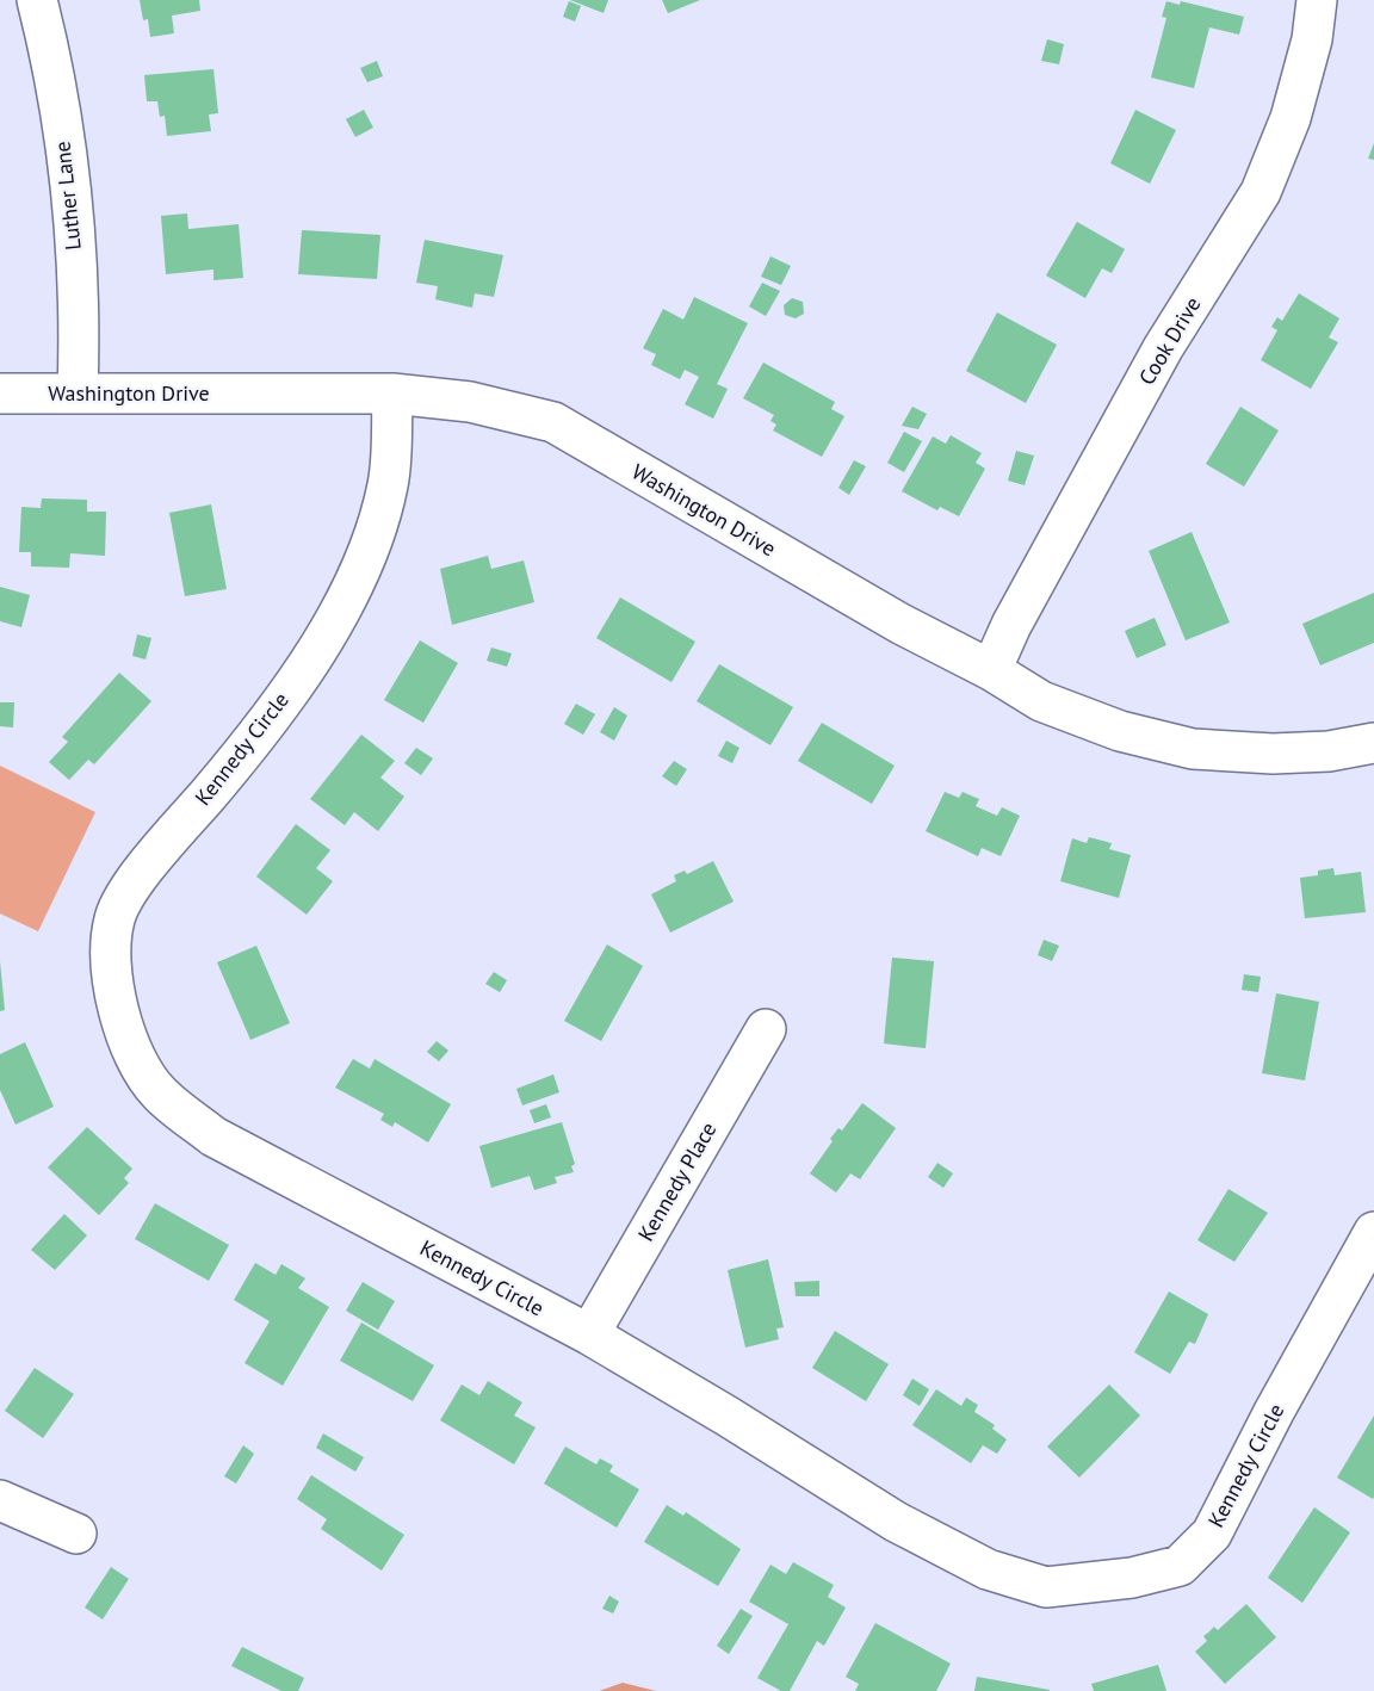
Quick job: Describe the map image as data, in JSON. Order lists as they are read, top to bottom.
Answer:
{
  "streets": {
    "street": [
      "Luther Lane",
      "Cook Drive",
      "Washington Drive",
      "Kennedy Circle",
      "Kennedy Place"
    ]
  },
  "crossings": [
    ["Luther Lane", "Washington Drive"],
    ["Cook Drive", "Washington Drive"],
    ["Washington Drive", "Kennedy Circle"],
    ["Kennedy Circle", "Kennedy Place"]
  ]
}
